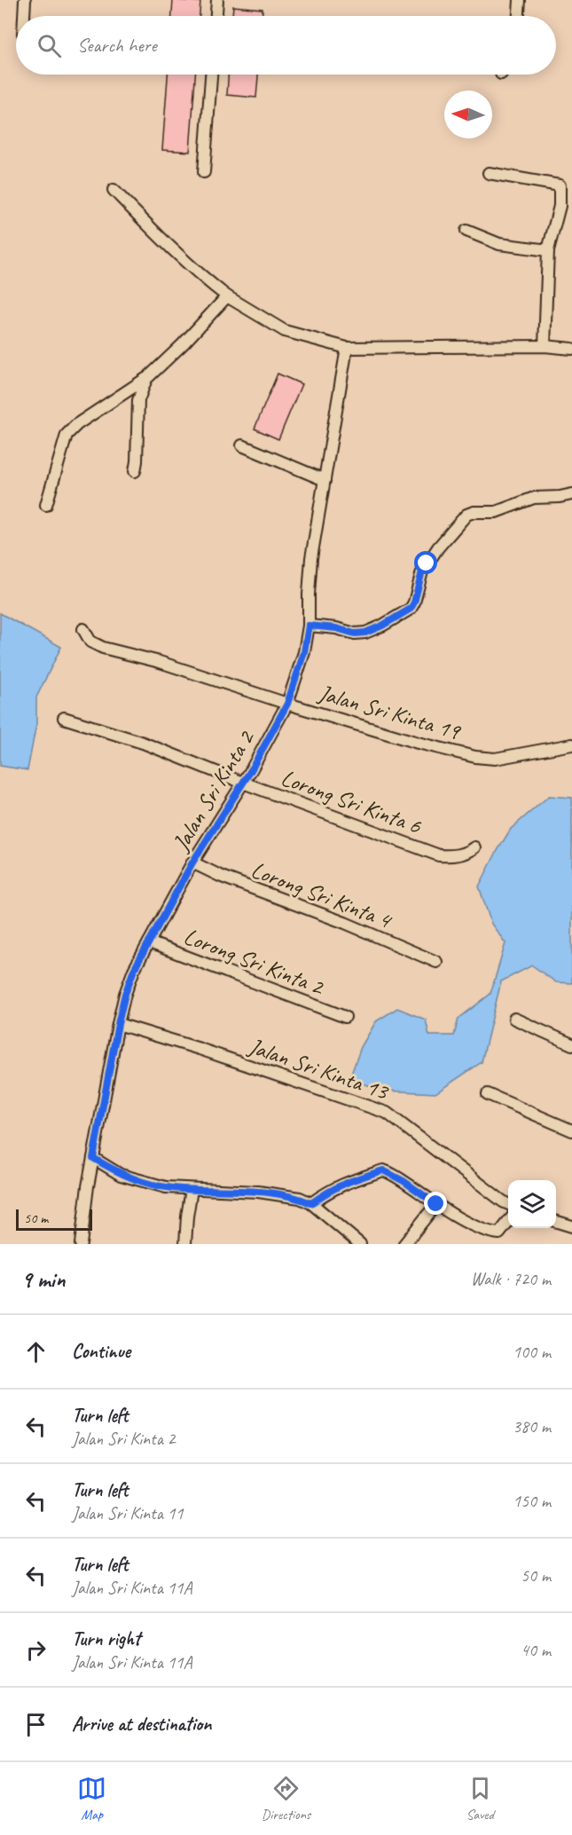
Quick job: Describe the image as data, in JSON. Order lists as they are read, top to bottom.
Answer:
{
  "streets": {
    "street": [
      "Jalan Sri Kinta 19",
      "Jalan Sri Kinta 2",
      "Lorong Sri Kinta 6",
      "Lorong Sri Kinta 4",
      "Lorong Sri Kinta 2",
      "Jalan Sri Kinta 13"
    ]
  },
  "crossings": [
    ["Jalan Sri Kinta 19", "Jalan Sri Kinta 2"],
    ["Jalan Sri Kinta 2", "Lorong Sri Kinta 6"],
    ["Jalan Sri Kinta 2", "Lorong Sri Kinta 4"],
    ["Jalan Sri Kinta 2", "Lorong Sri Kinta 2"],
    ["Jalan Sri Kinta 2", "Jalan Sri Kinta 13"]
  ],
  "scale_bar": "50 m",
  "north": "left",
  "page": {
    "search": "Search here",
    "scale": "50 m",
    "heading": ["9 min", "Walk · 720 m"],
    "list": [
      ["Continue", "100 m"],
      ["Turn left", "Jalan Sri Kinta 2", "380 m"],
      ["Turn left", "Jalan Sri Kinta 11", "150 m"],
      ["Turn left", "Jalan Sri Kinta 11A", "50 m"],
      ["Turn right", "Jalan Sri Kinta 11A", "40 m"],
      "Arrive at destination"
    ],
    "nav": ["Map", "Directions", "Saved"]
  }
}
